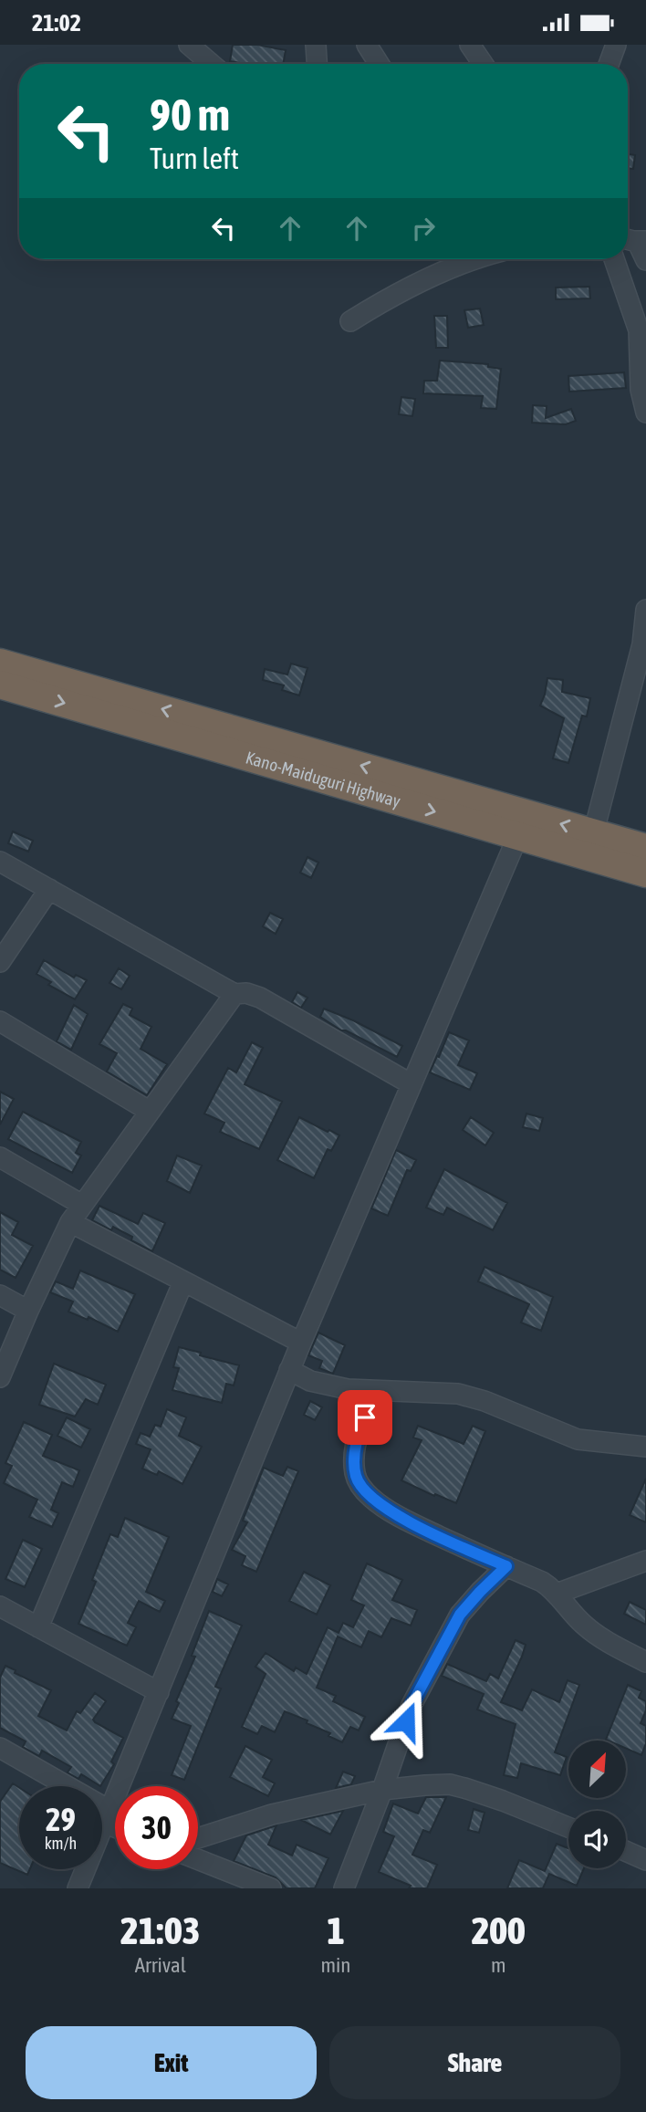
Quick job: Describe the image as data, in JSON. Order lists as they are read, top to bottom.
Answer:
{
  "streets": {
    "highway": ["Kano-Maiduguri Highway"]
  },
  "north": "top right",
  "page": {
    "status": "21:02",
    "turn": ["90 m", "Turn left"],
    "speed": "29 km/h",
    "limit": "30",
    "eta": [
      "21:03",
      "Arrival",
      "1",
      "min",
      "200",
      "m"
    ],
    "buttons": ["Exit", "Share"]
  }
}
